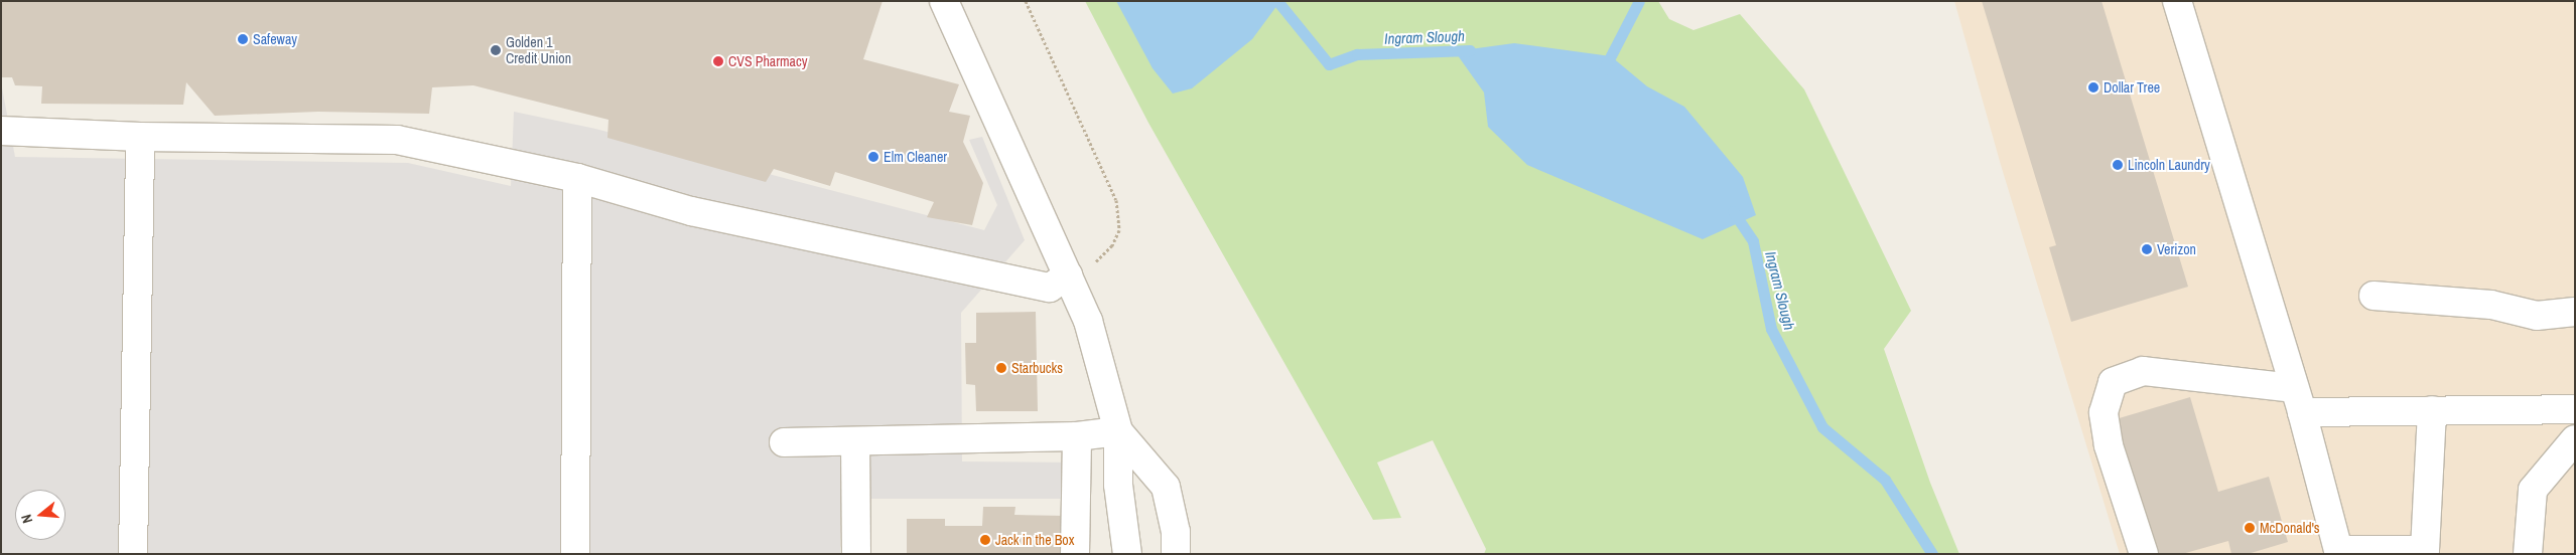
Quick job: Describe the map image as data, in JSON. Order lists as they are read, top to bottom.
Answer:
{
  "water": ["Ingram Slough"],
  "places": [
    "Safeway",
    "Golden 1 Credit Union",
    "CVS Pharmacy",
    "Dollar Tree",
    "Elm Cleaner",
    "Lincoln Laundry",
    "Verizon",
    "Starbucks",
    "McDonald's",
    "Jack in the Box"
  ],
  "north": "left"
}
